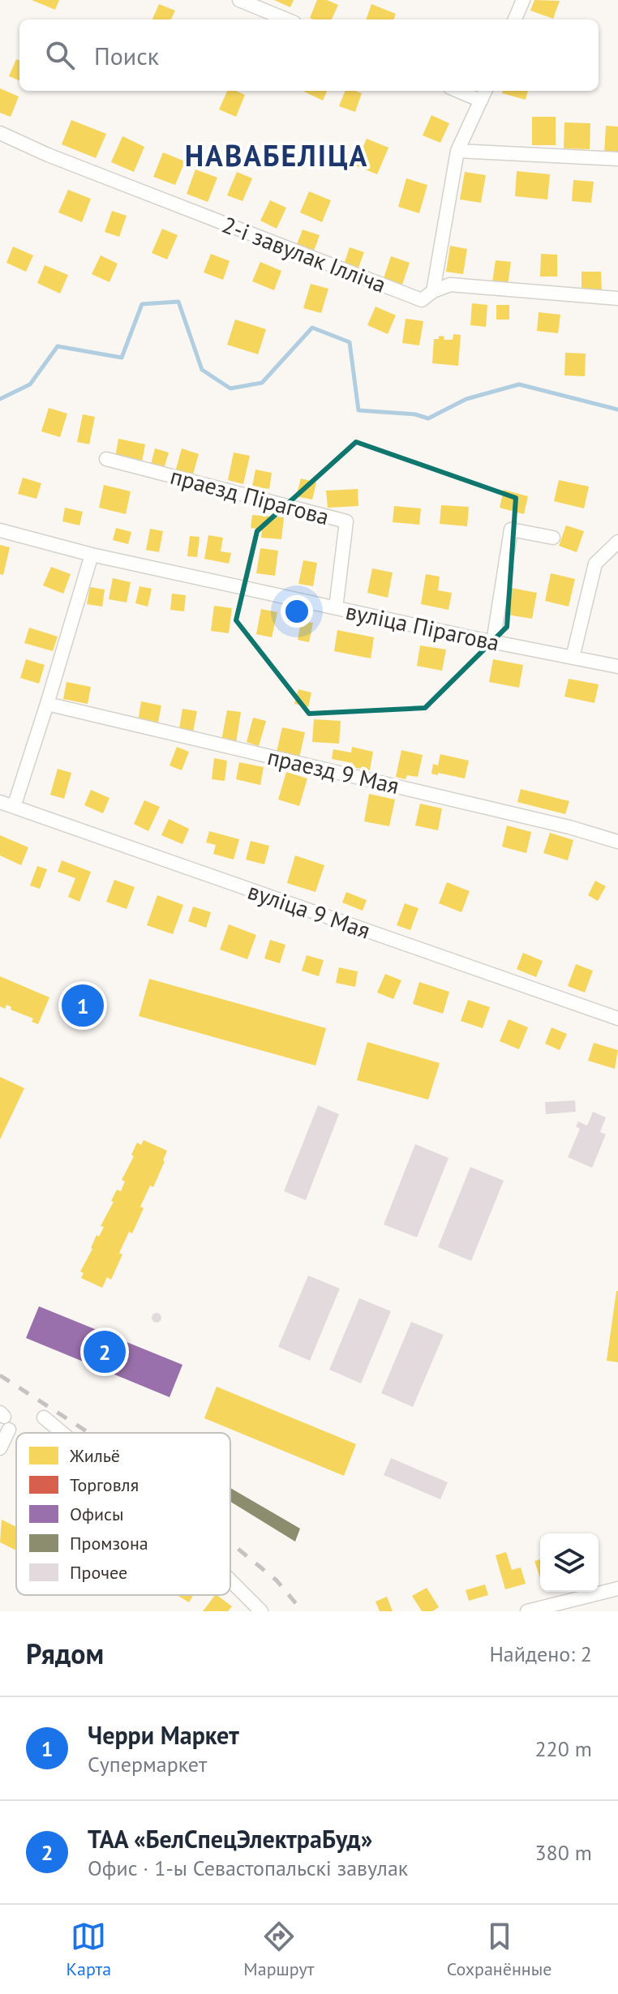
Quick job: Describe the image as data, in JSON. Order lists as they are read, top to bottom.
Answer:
{
  "streets": {
    "street": [
      "2-і завулак Ілліча",
      "праезд Пірагова",
      "вуліца Пірагова",
      "праезд 9 Мая",
      "вуліца 9 Мая"
    ]
  },
  "crossings": [
    ["праезд Пірагова", "вуліца Пірагова"]
  ],
  "districts": ["НАВАБЕЛІЦА"],
  "legend": [
    "Жильё",
    "Торговля",
    "Офисы",
    "Промзона",
    "Прочее"
  ],
  "page": {
    "search": "Поиск",
    "pins": ["1", "2"],
    "heading": ["Рядом", "Найдено: 2"],
    "list": [
      {
        "mark": "1",
        "name": "Черри Маркет",
        "note": "Супермаркет",
        "value": "220 m"
      },
      {
        "mark": "2",
        "name": "ТАА «БелСпецЭлектраБуд»",
        "note": "Офис · 1-ы Севастопальскі завулак",
        "value": "380 m"
      }
    ],
    "nav": ["Карта", "Маршрут", "Сохранённые"]
  }
}
